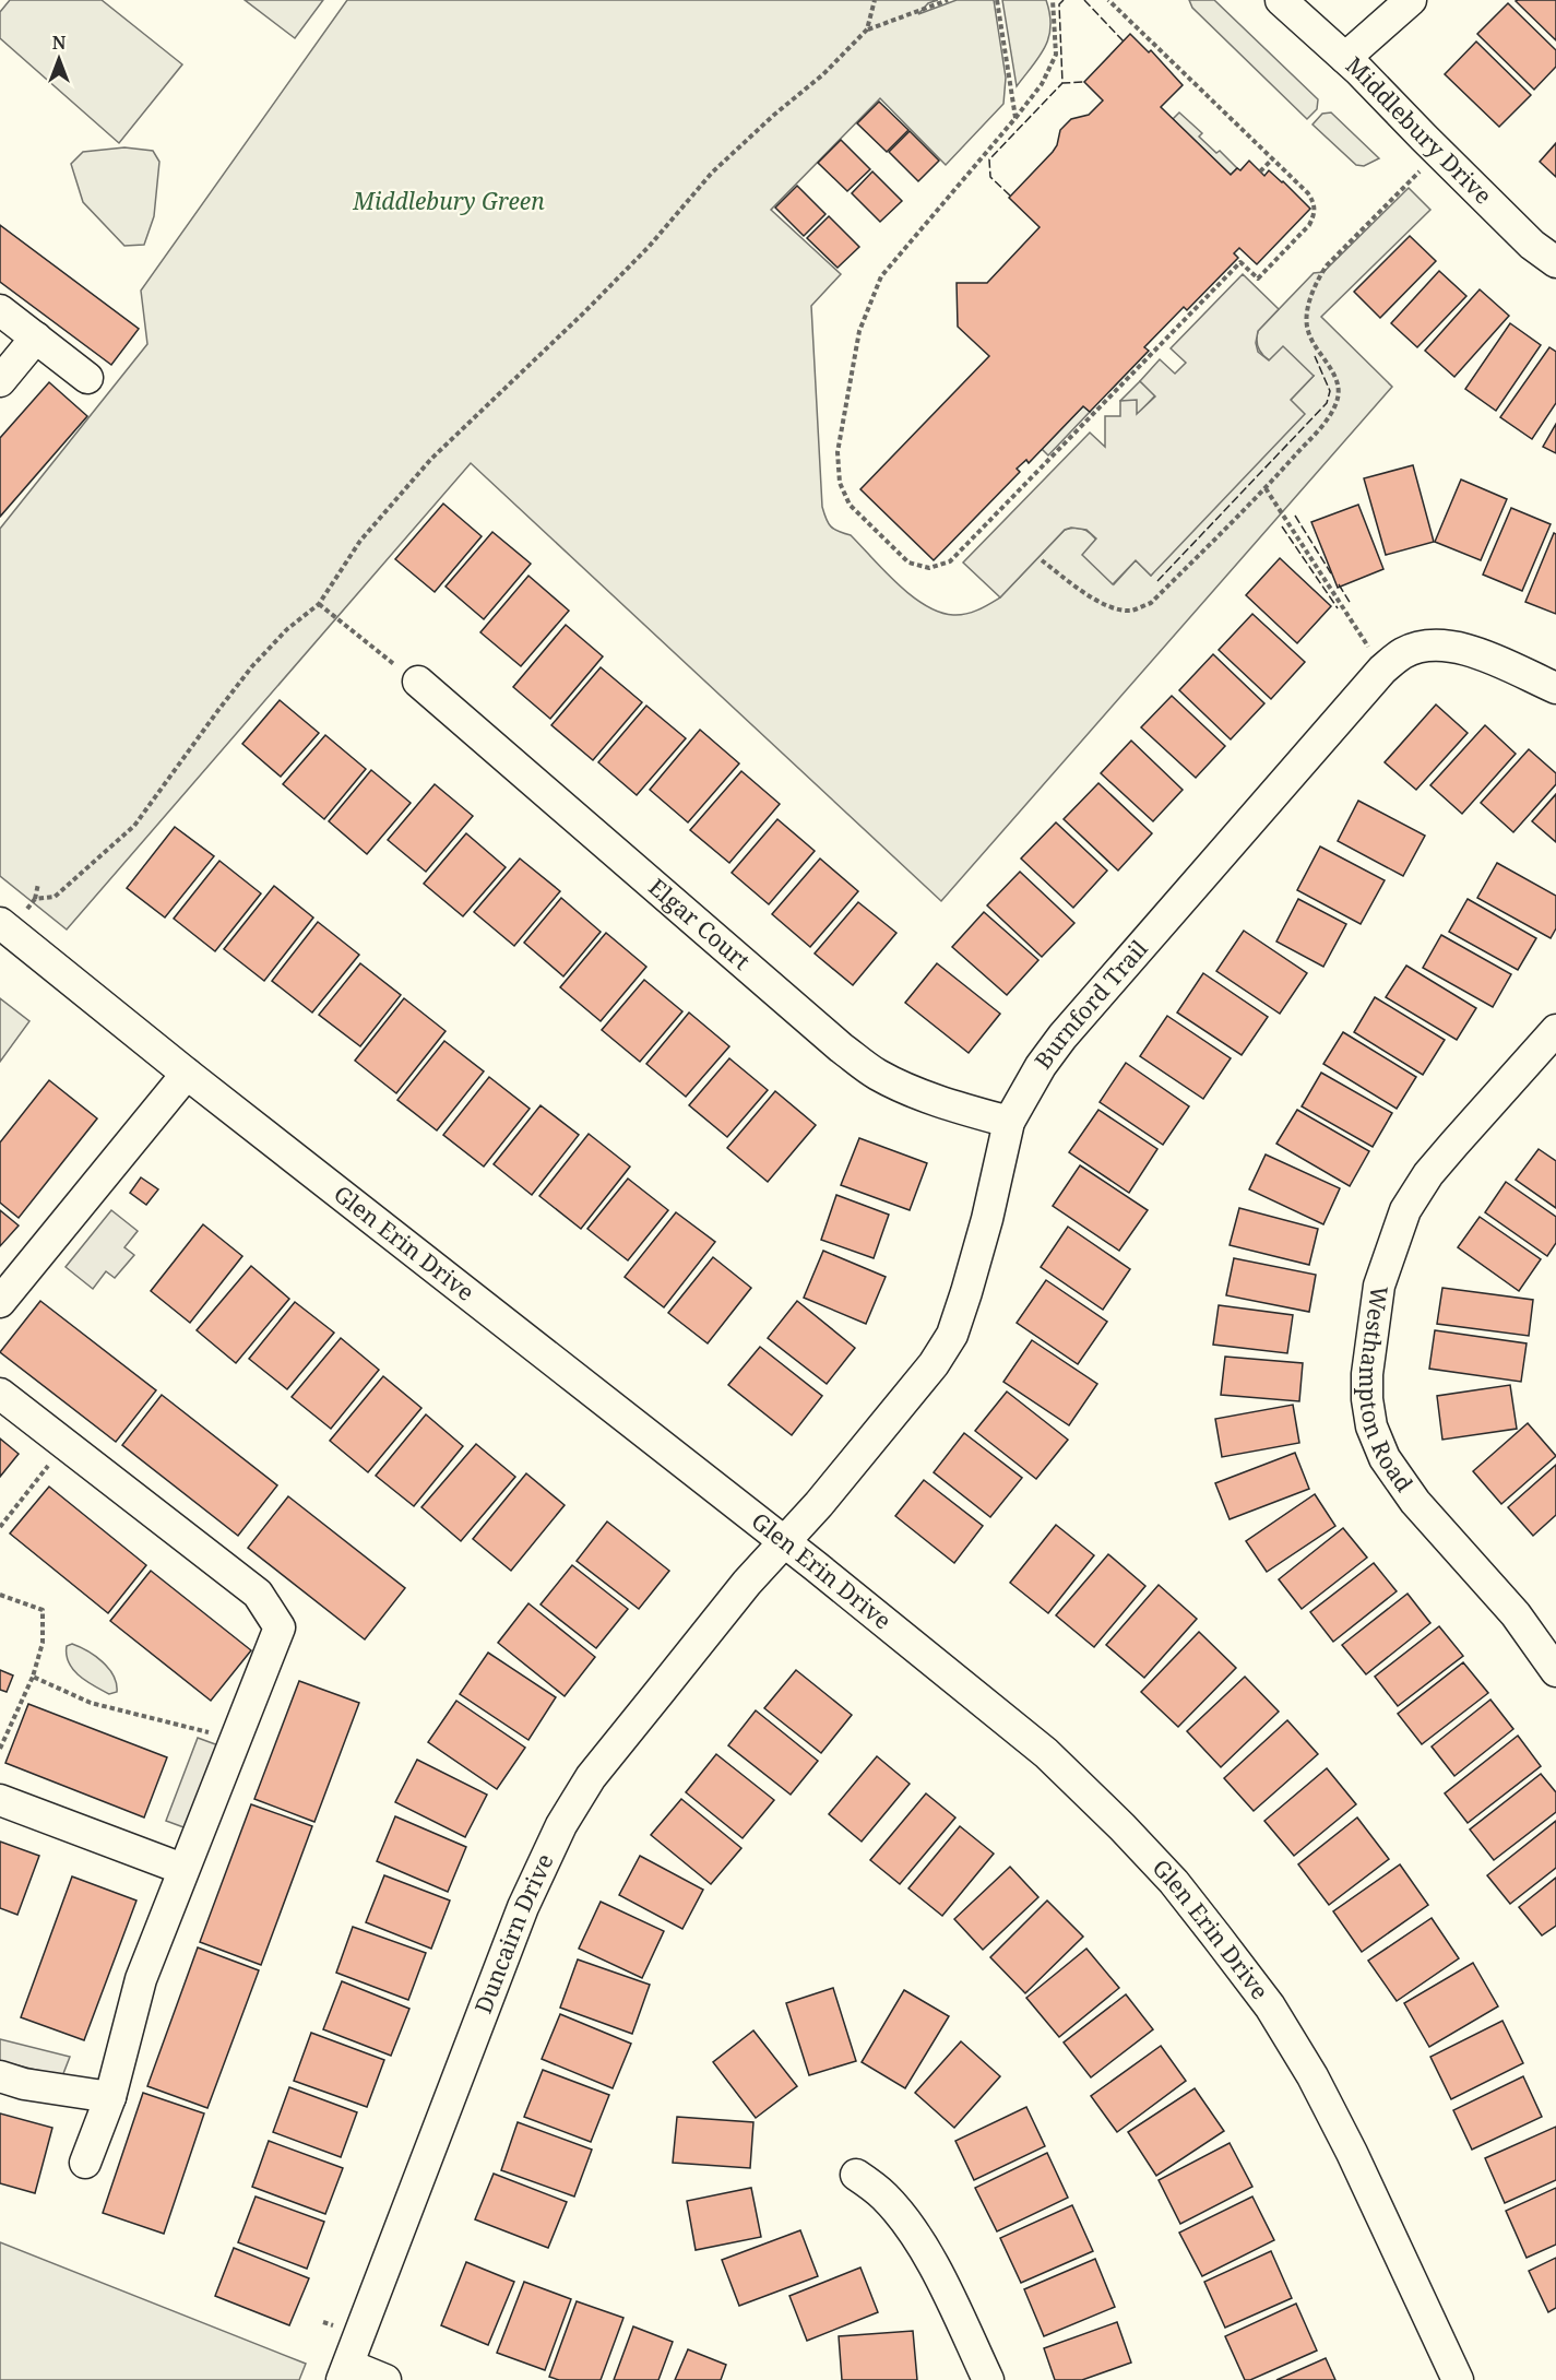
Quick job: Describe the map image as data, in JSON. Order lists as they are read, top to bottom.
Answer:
{
  "streets": {
    "street": [
      "Middlebury Drive",
      "Elgar Court",
      "Burnford Trail",
      "Glen Erin Drive",
      "Westhampton Road",
      "Duncairn Drive"
    ]
  },
  "crossings": [
    ["Elgar Court", "Burnford Trail"],
    ["Burnford Trail", "Glen Erin Drive"],
    ["Burnford Trail", "Duncairn Drive"],
    ["Glen Erin Drive", "Duncairn Drive"]
  ],
  "parks": ["Middlebury Green"],
  "north": "top"
}
